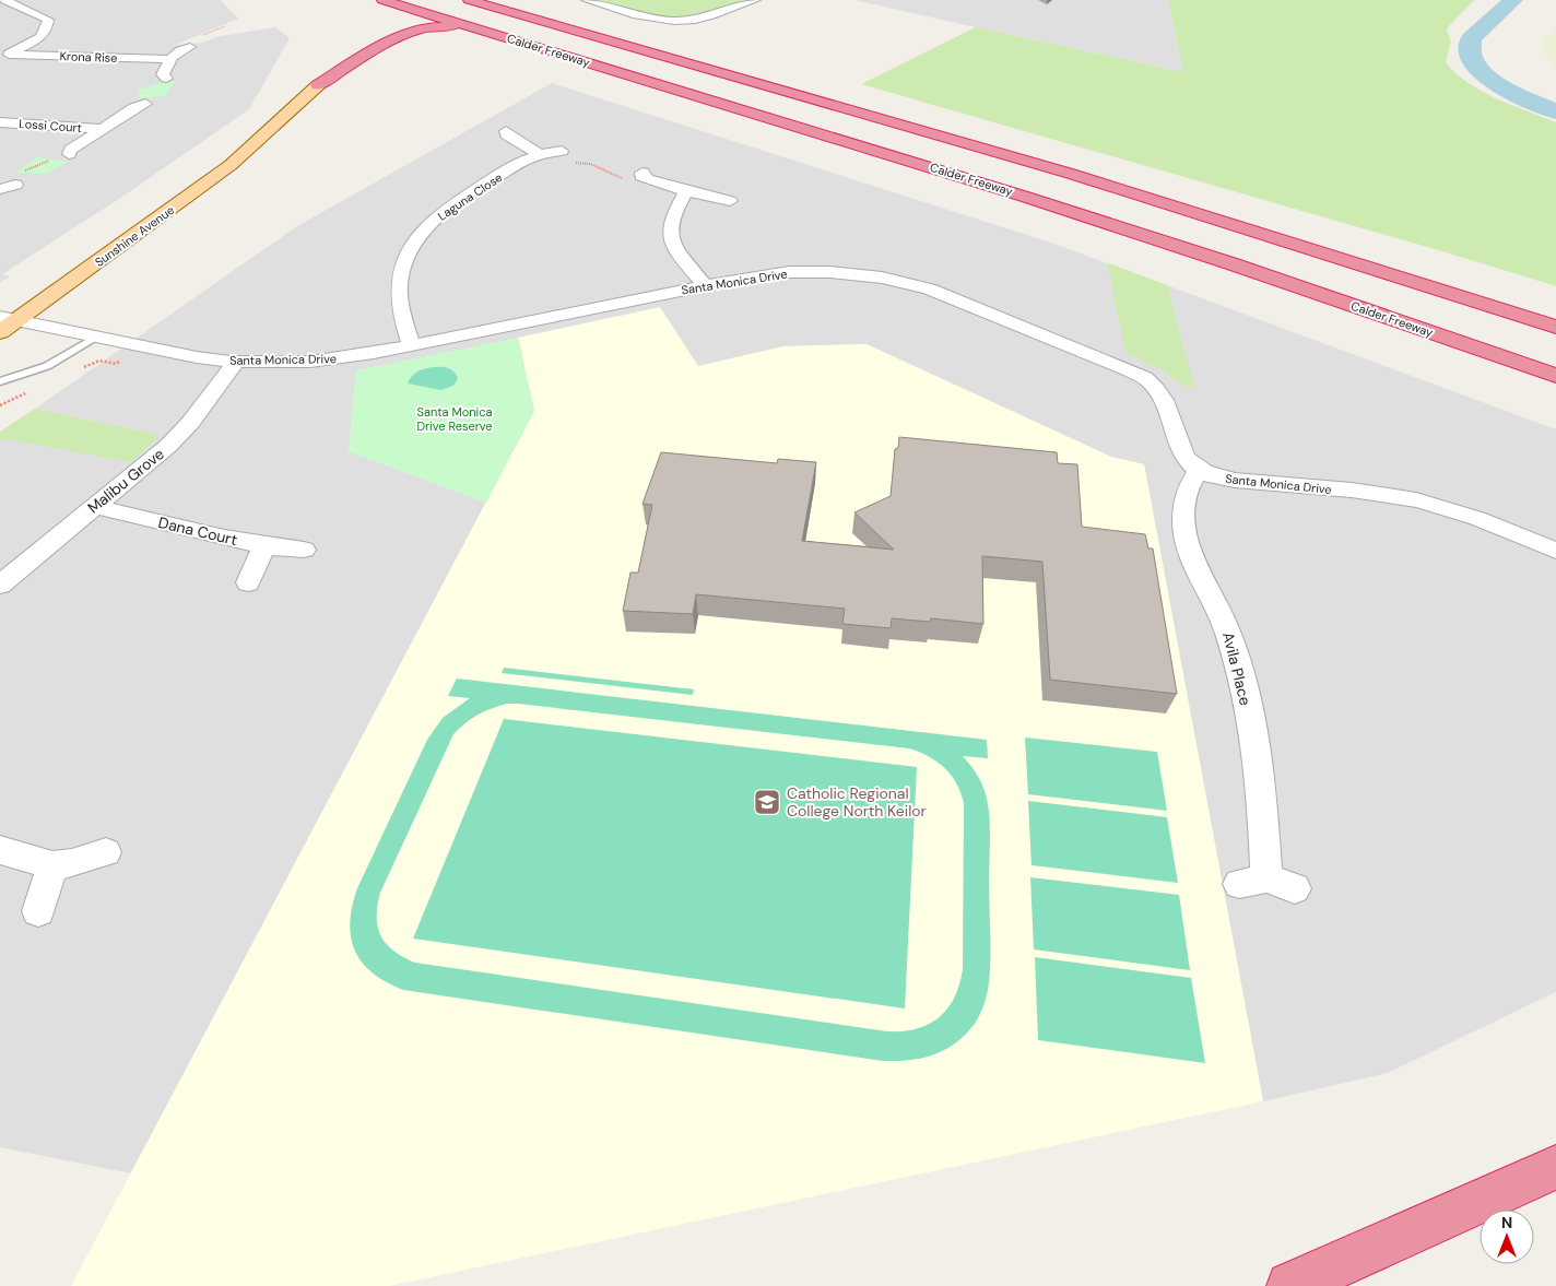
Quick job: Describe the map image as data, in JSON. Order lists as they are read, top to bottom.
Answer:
{
  "streets": {
    "highway": ["Calder Freeway"],
    "main road": ["Sunshine Avenue"],
    "street": [
      "Krona Rise",
      "Lossi Court",
      "Laguna Close",
      "Santa Monica Drive",
      "Malibu Grove",
      "Dana Court",
      "Avila Place"
    ]
  },
  "crossings": [
    ["Laguna Close", "Santa Monica Drive"],
    ["Sunshine Avenue", "Santa Monica Drive"],
    ["Santa Monica Drive", "Malibu Grove"],
    ["Santa Monica Drive", "Avila Place"],
    ["Malibu Grove", "Dana Court"]
  ],
  "parks": ["Santa Monica Drive Reserve"],
  "places": {
    "school or university": ["Catholic Regional College North Keilor"]
  },
  "north": "top"
}
